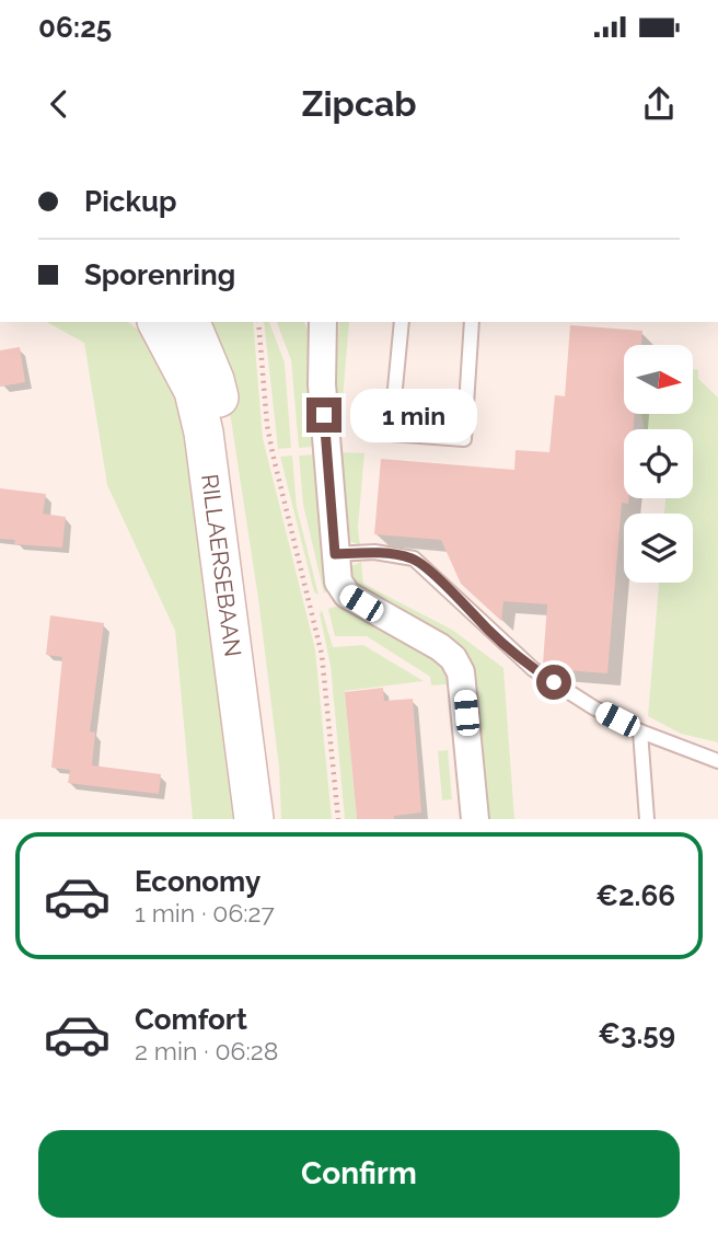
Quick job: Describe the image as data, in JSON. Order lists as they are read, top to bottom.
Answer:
{
  "streets": {
    "street": ["RILLAERSEBAAN"]
  },
  "north": "right",
  "page": {
    "status": "06:25",
    "header": "Zipcab",
    "banner": ["Pickup", "Sporenring"],
    "bubble": "1 min",
    "list": [
      {
        "name": "Economy",
        "note": "1 min · 06:27",
        "value": "€2.66"
      },
      {
        "name": "Comfort",
        "note": "2 min · 06:28",
        "value": "€3.59"
      }
    ],
    "buttons": "Confirm"
  }
}
